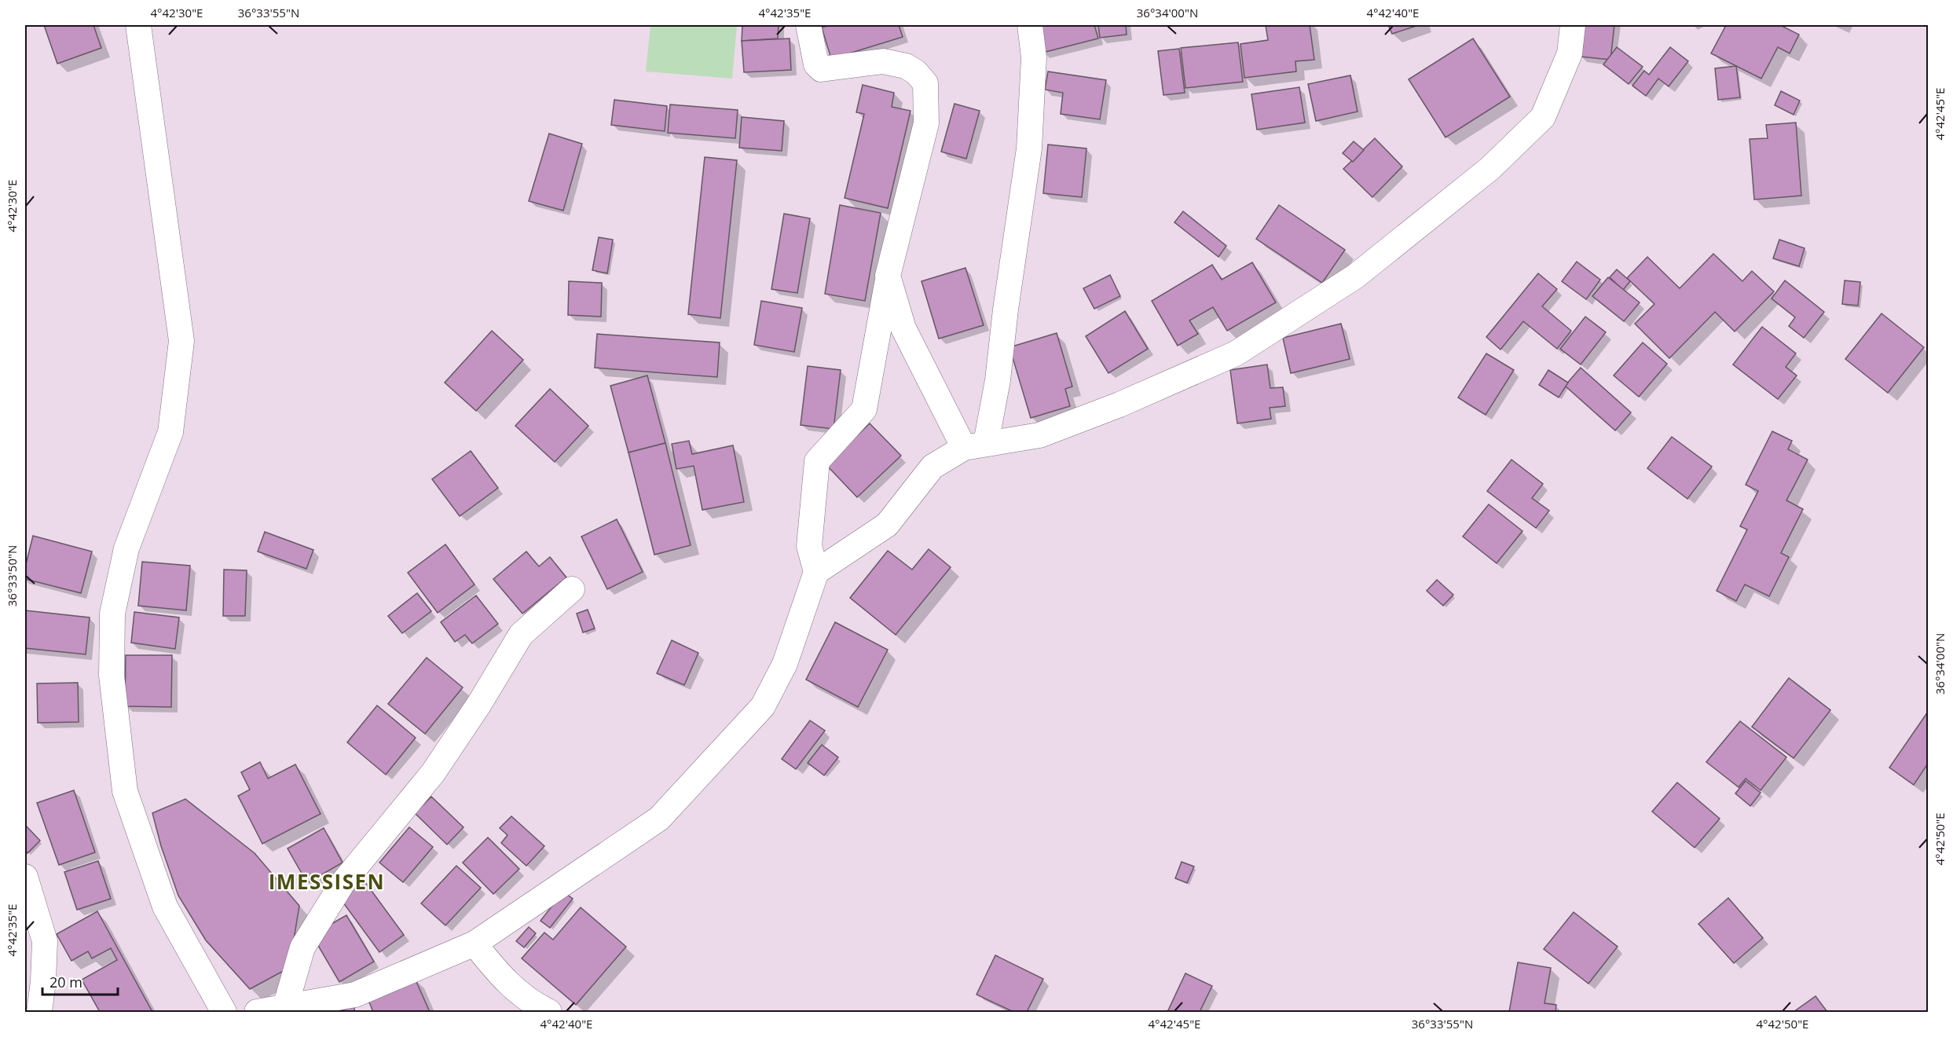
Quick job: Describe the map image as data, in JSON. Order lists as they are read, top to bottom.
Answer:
{
  "districts": ["IMESSISEN"],
  "scale_bar": "20 m",
  "coordinates": [
    "4°42'30\"E",
    "36°33'55\"N",
    "4°42'35\"E",
    "36°34'00\"N",
    "4°42'40\"E",
    "4°42'45\"E",
    "36°33'50\"N",
    "4°42'50\"E"
  ]
}
